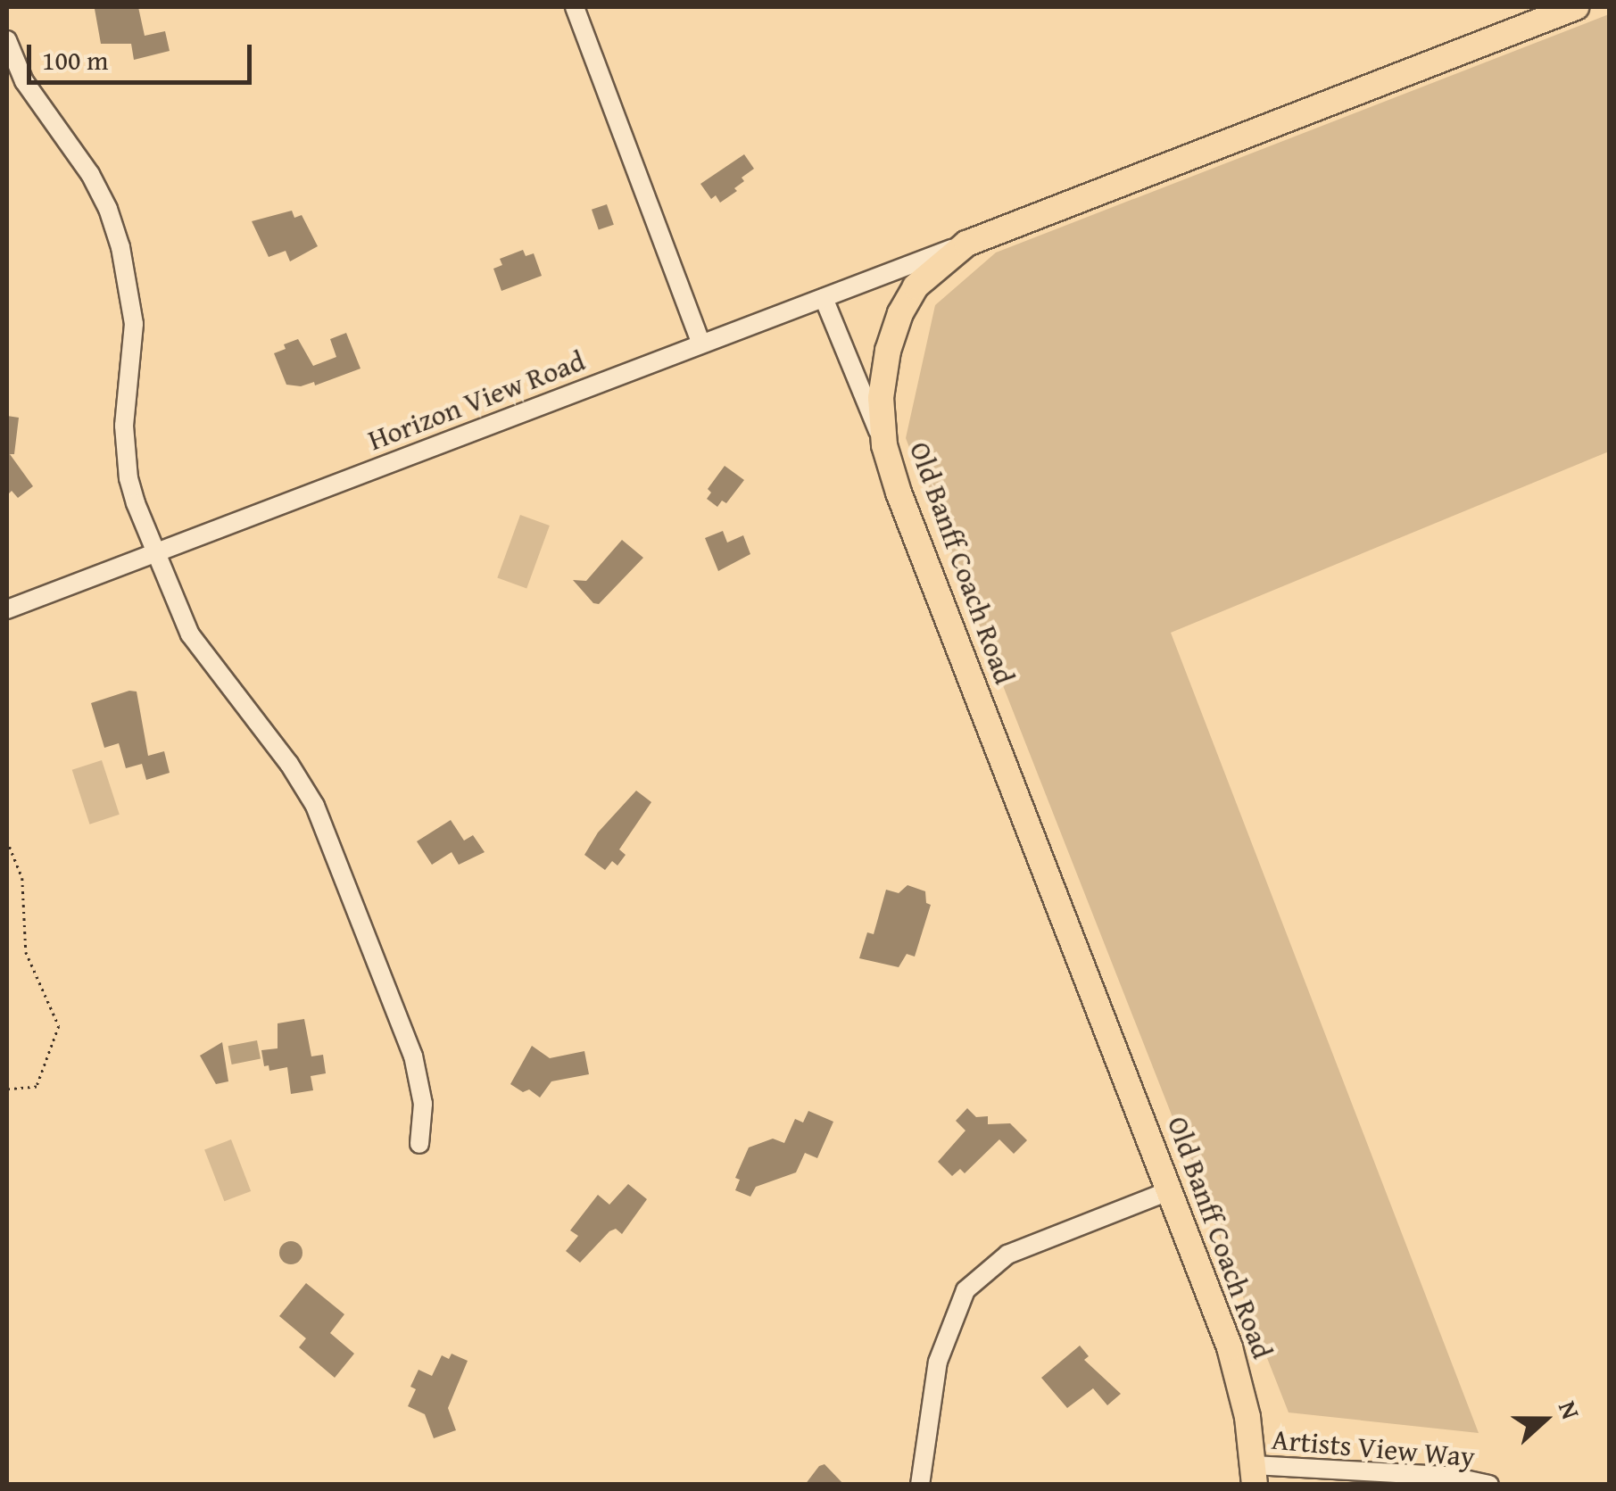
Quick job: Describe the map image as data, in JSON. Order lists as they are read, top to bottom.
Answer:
{
  "streets": {
    "main road": ["Old Banff Coach Road"],
    "street": ["Horizon View Road", "Artists View Way"]
  },
  "crossings": [
    ["Horizon View Road", "Old Banff Coach Road"],
    ["Old Banff Coach Road", "Artists View Way"]
  ],
  "scale_bar": "100 m",
  "north": "right"
}
